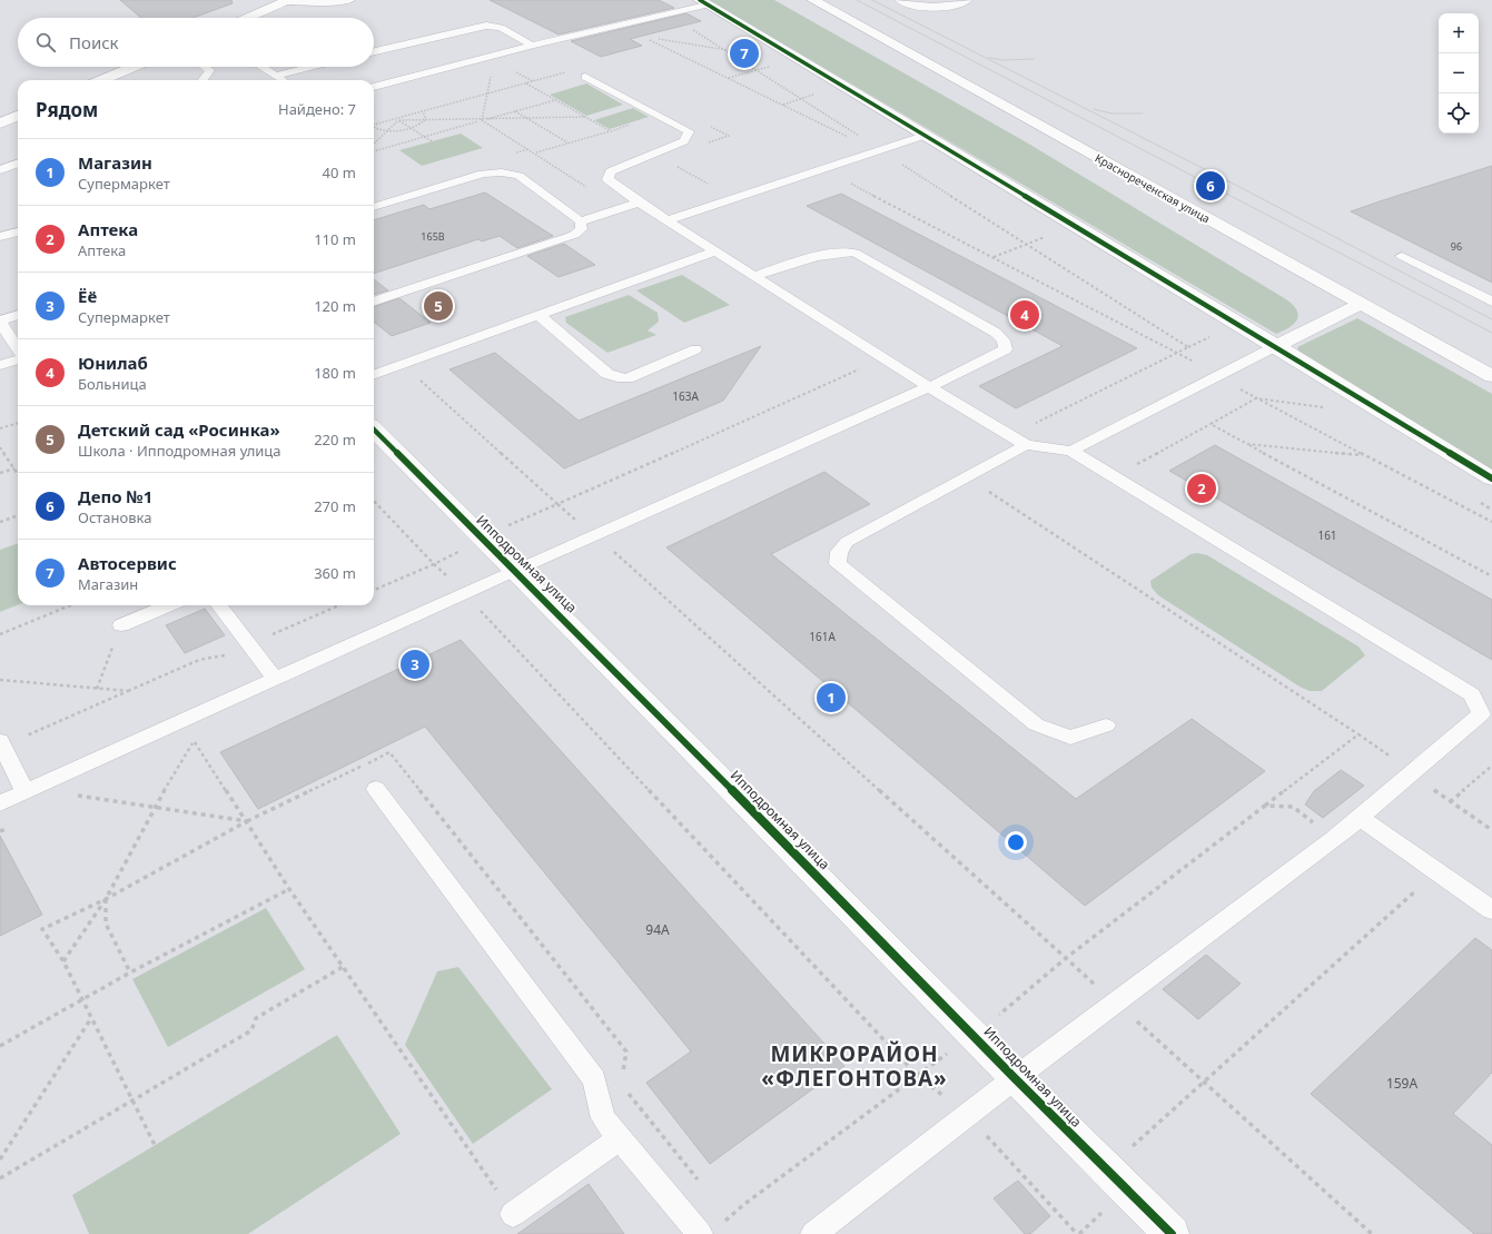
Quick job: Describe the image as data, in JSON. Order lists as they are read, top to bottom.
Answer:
{
  "streets": {
    "street": ["Краснореченская улица", "Ипподромная улица"]
  },
  "districts": ["МИКРОРАЙОН «ФЛЕГОНТОВА»"],
  "house_numbers": [
    "165В",
    "96",
    "163А",
    "161",
    "161А",
    "94А",
    "159А"
  ],
  "page": {
    "map_buttons": ["+", "−"],
    "search": "Поиск",
    "pins": [
      "7",
      "6",
      "5",
      "4",
      "2",
      "3",
      "1"
    ],
    "heading": ["Рядом", "Найдено: 7"],
    "list": [
      {
        "mark": "1",
        "name": "Магазин",
        "note": "Супермаркет",
        "value": "40 m"
      },
      {
        "mark": "2",
        "name": "Аптека",
        "note": "Аптека",
        "value": "110 m"
      },
      {
        "mark": "3",
        "name": "Ёё",
        "note": "Супермаркет",
        "value": "120 m"
      },
      {
        "mark": "4",
        "name": "Юнилаб",
        "note": "Больница",
        "value": "180 m"
      },
      {
        "mark": "5",
        "name": "Детский сад «Росинка»",
        "note": "Школа · Ипподромная улица",
        "value": "220 m"
      },
      {
        "mark": "6",
        "name": "Депо №1",
        "note": "Остановка",
        "value": "270 m"
      },
      {
        "mark": "7",
        "name": "Автосервис",
        "note": "Магазин",
        "value": "360 m"
      }
    ]
  }
}
